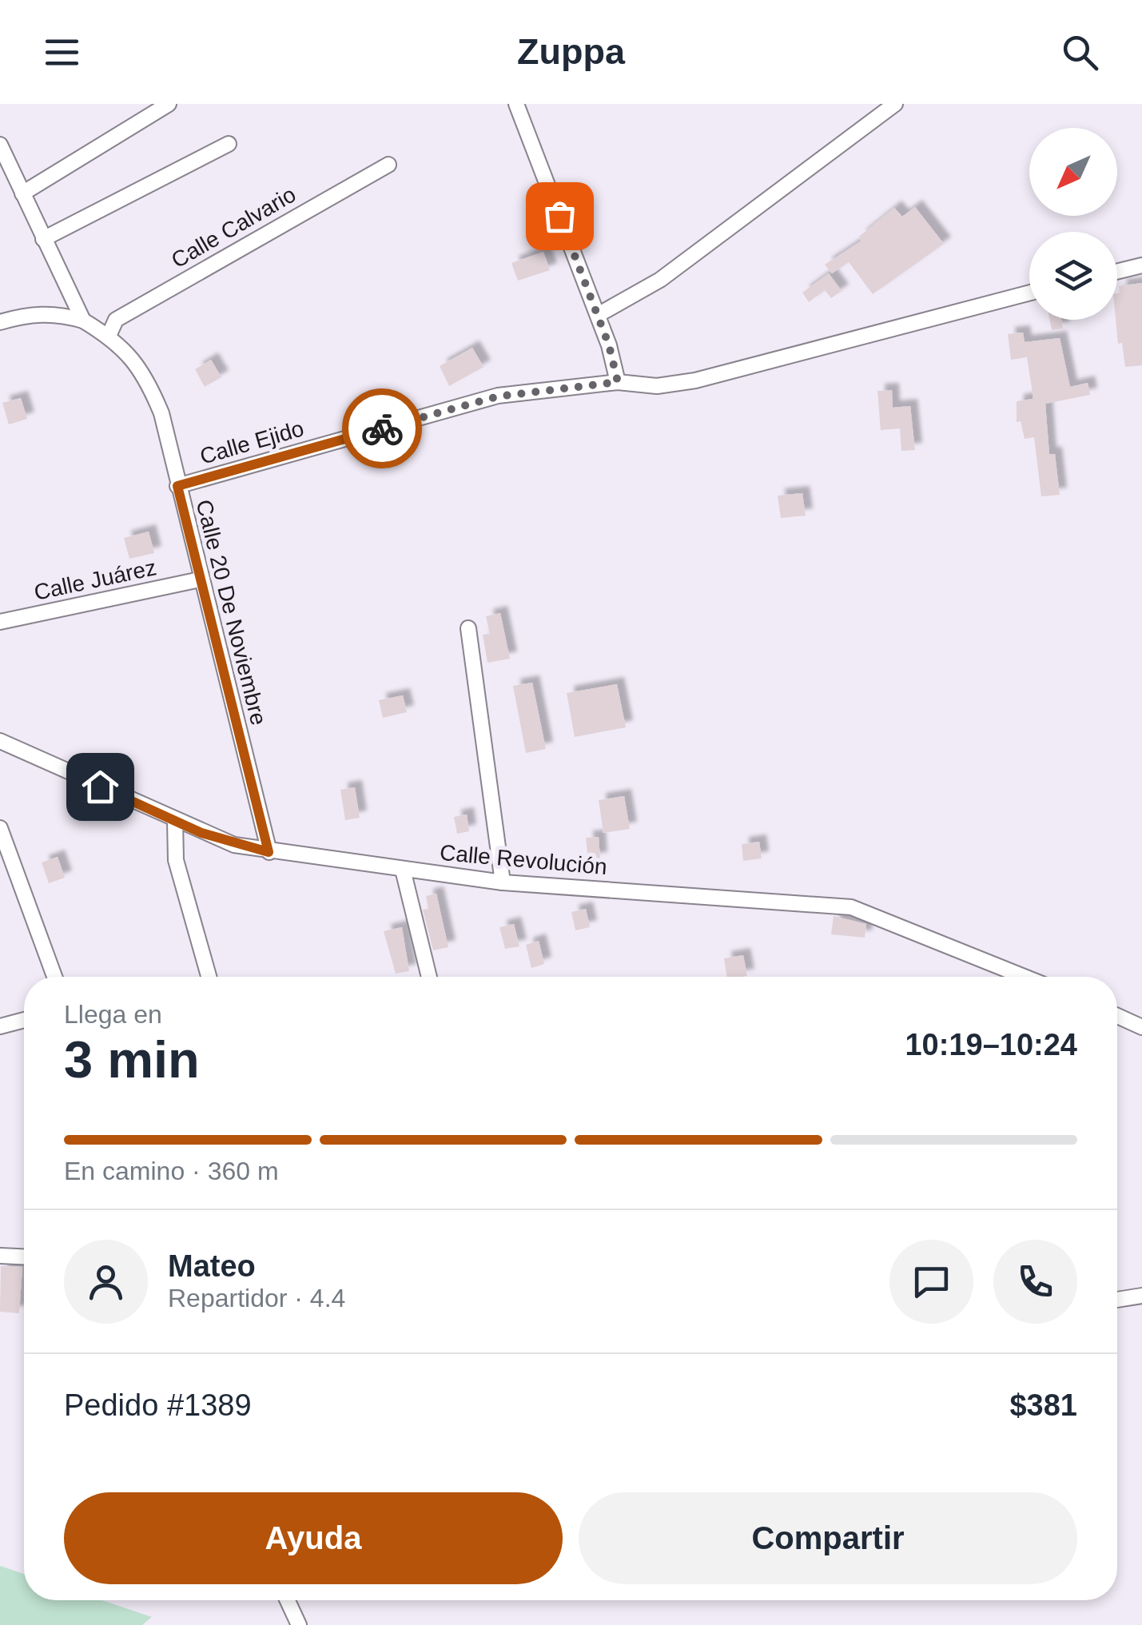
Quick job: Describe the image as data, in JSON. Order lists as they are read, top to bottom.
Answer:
{
  "streets": {
    "street": [
      "Calle Calvario",
      "Calle Ejido",
      "Calle Juárez",
      "Calle 20 De Noviembre",
      "Calle Revolución"
    ]
  },
  "crossings": [
    ["Calle Calvario", "Calle 20 De Noviembre"],
    ["Calle Ejido", "Calle 20 De Noviembre"],
    ["Calle Juárez", "Calle 20 De Noviembre"],
    ["Calle 20 De Noviembre", "Calle Revolución"]
  ],
  "north": "bottom left",
  "page": {
    "header": "Zuppa",
    "heading": ["3 min", "Llega en", "10:19–10:24"],
    "panel": [
      "Mateo",
      "Repartidor · 4.4",
      "Pedido #1389",
      "$381"
    ],
    "bar": "En camino · 360 m",
    "buttons": ["Ayuda", "Compartir"]
  }
}
